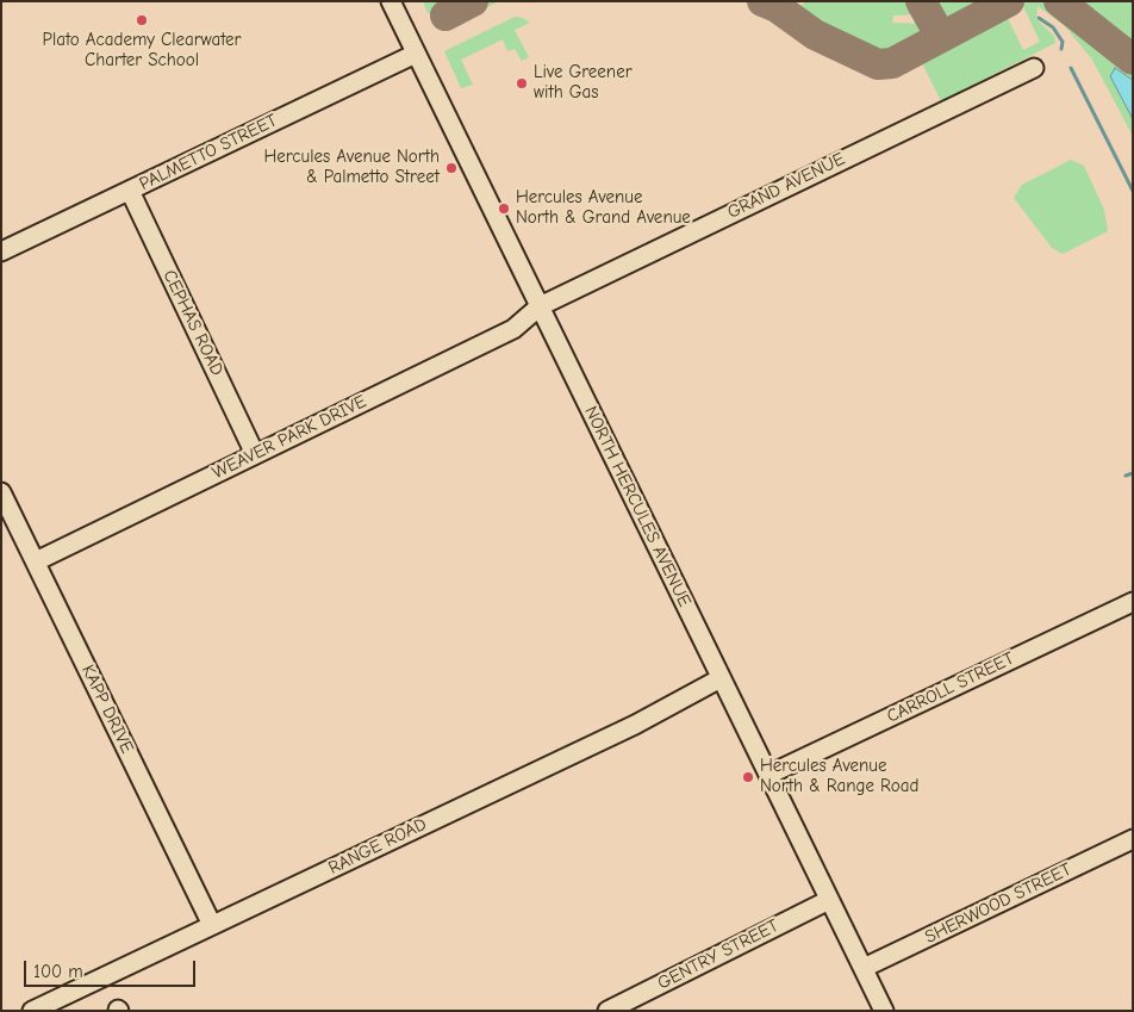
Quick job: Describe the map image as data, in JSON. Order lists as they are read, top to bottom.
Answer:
{
  "streets": {
    "street": [
      "PALMETTO STREET",
      "GRAND AVENUE",
      "CEPHAS ROAD",
      "WEAVER PARK DRIVE",
      "NORTH HERCULES AVENUE",
      "CARROLL STREET",
      "KAPP DRIVE",
      "RANGE ROAD",
      "SHERWOOD STREET",
      "GENTRY STREET"
    ]
  },
  "crossings": [
    ["PALMETTO STREET", "CEPHAS ROAD"],
    ["PALMETTO STREET", "NORTH HERCULES AVENUE"],
    ["GRAND AVENUE", "WEAVER PARK DRIVE"],
    ["GRAND AVENUE", "NORTH HERCULES AVENUE"],
    ["CEPHAS ROAD", "WEAVER PARK DRIVE"],
    ["WEAVER PARK DRIVE", "NORTH HERCULES AVENUE"],
    ["WEAVER PARK DRIVE", "KAPP DRIVE"],
    ["NORTH HERCULES AVENUE", "CARROLL STREET"],
    ["NORTH HERCULES AVENUE", "RANGE ROAD"],
    ["NORTH HERCULES AVENUE", "SHERWOOD STREET"],
    ["NORTH HERCULES AVENUE", "GENTRY STREET"],
    ["KAPP DRIVE", "RANGE ROAD"]
  ],
  "places": [
    "Plato Academy Clearwater Charter School",
    "Live Greener with Gas",
    "Hercules Avenue North & Palmetto Street",
    "Hercules Avenue North & Grand Avenue",
    "Hercules Avenue North & Range Road"
  ],
  "scale_bar": "100 m"
}
